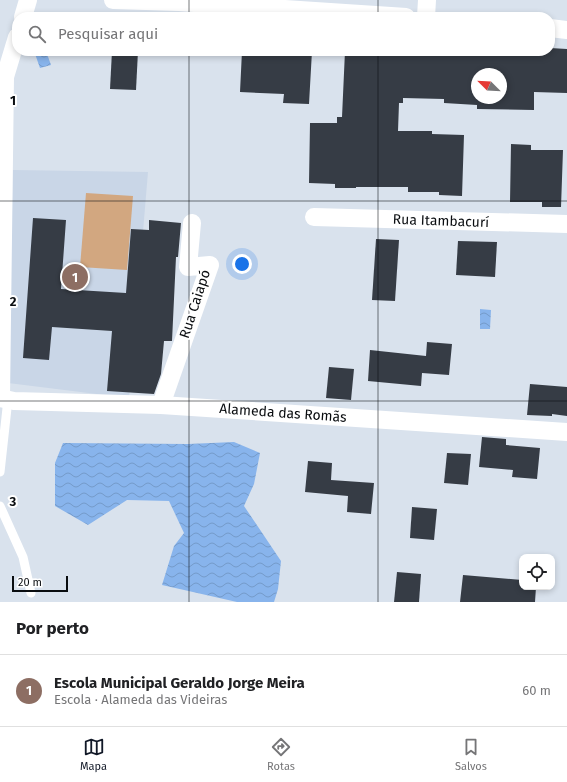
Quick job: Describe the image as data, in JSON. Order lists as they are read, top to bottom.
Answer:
{
  "streets": {
    "street": ["Rua Itambacurí", "Rua Caiapó", "Alameda das Romãs"]
  },
  "crossings": [
    ["Rua Caiapó", "Alameda das Romãs"]
  ],
  "scale_bar": "20 m",
  "north": "top left",
  "page": {
    "search": "Pesquisar aqui",
    "pins": "1",
    "scale": "20 m",
    "heading": "Por perto",
    "list": [
      {
        "mark": "1",
        "name": "Escola Municipal Geraldo Jorge Meira",
        "note": "Escola · Alameda das Videiras",
        "value": "60 m"
      }
    ],
    "nav": ["Mapa", "Rotas", "Salvos"]
  },
  "grid": {
    "rows": ["1", "2", "3"]
  }
}
